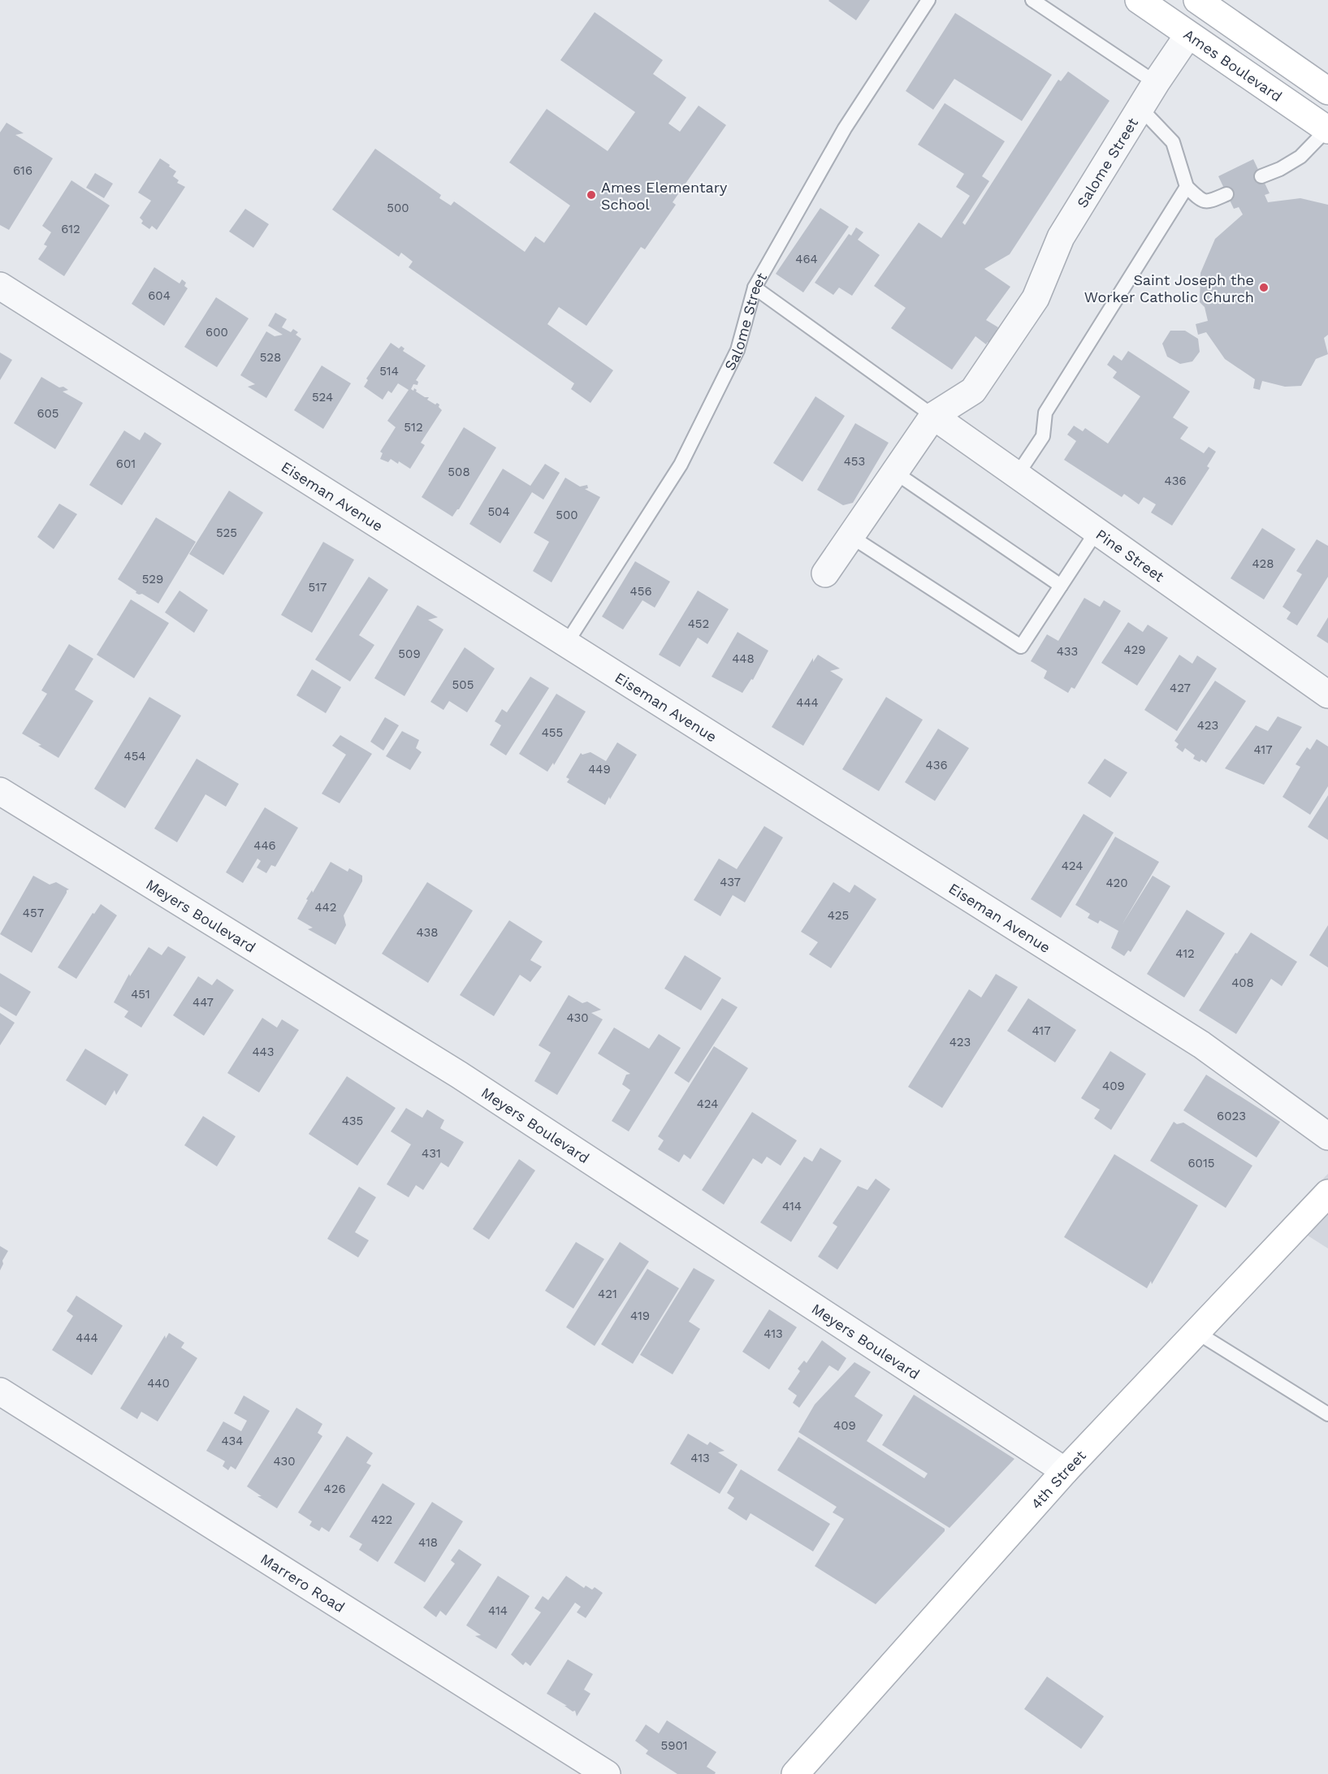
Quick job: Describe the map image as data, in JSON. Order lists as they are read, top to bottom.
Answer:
{
  "streets": {
    "main road": ["Ames Boulevard", "4th Street"],
    "street": [
      "Salome Street",
      "Eiseman Avenue",
      "Pine Street",
      "Meyers Boulevard",
      "Marrero Road"
    ]
  },
  "crossings": [
    ["Ames Boulevard", "Salome Street"],
    ["Salome Street", "Eiseman Avenue"],
    ["Salome Street", "Pine Street"],
    ["Meyers Boulevard", "4th Street"]
  ],
  "places": ["Ames Elementary School", "Saint Joseph the Worker Catholic Church"],
  "house_numbers": [
    "616",
    "500",
    "612",
    "464",
    "604",
    "600",
    "528",
    "514",
    "524",
    "605",
    "512",
    "453",
    "601",
    "508",
    "436",
    "504",
    "500",
    "525",
    "428",
    "529",
    "517",
    "456",
    "452",
    "429",
    "433",
    "509",
    "448",
    "505",
    "427",
    "444",
    "423",
    "455",
    "417",
    "454",
    "436",
    "449",
    "446",
    "424",
    "437",
    "420",
    "442",
    "457",
    "425",
    "438",
    "412",
    "408",
    "451",
    "447",
    "430",
    "417",
    "423",
    "443",
    "409",
    "424",
    "6023",
    "435",
    "431",
    "6015",
    "414",
    "421",
    "419",
    "413",
    "444",
    "440",
    "409",
    "434",
    "413",
    "430",
    "426",
    "422",
    "418",
    "414",
    "5901"
  ]
}
